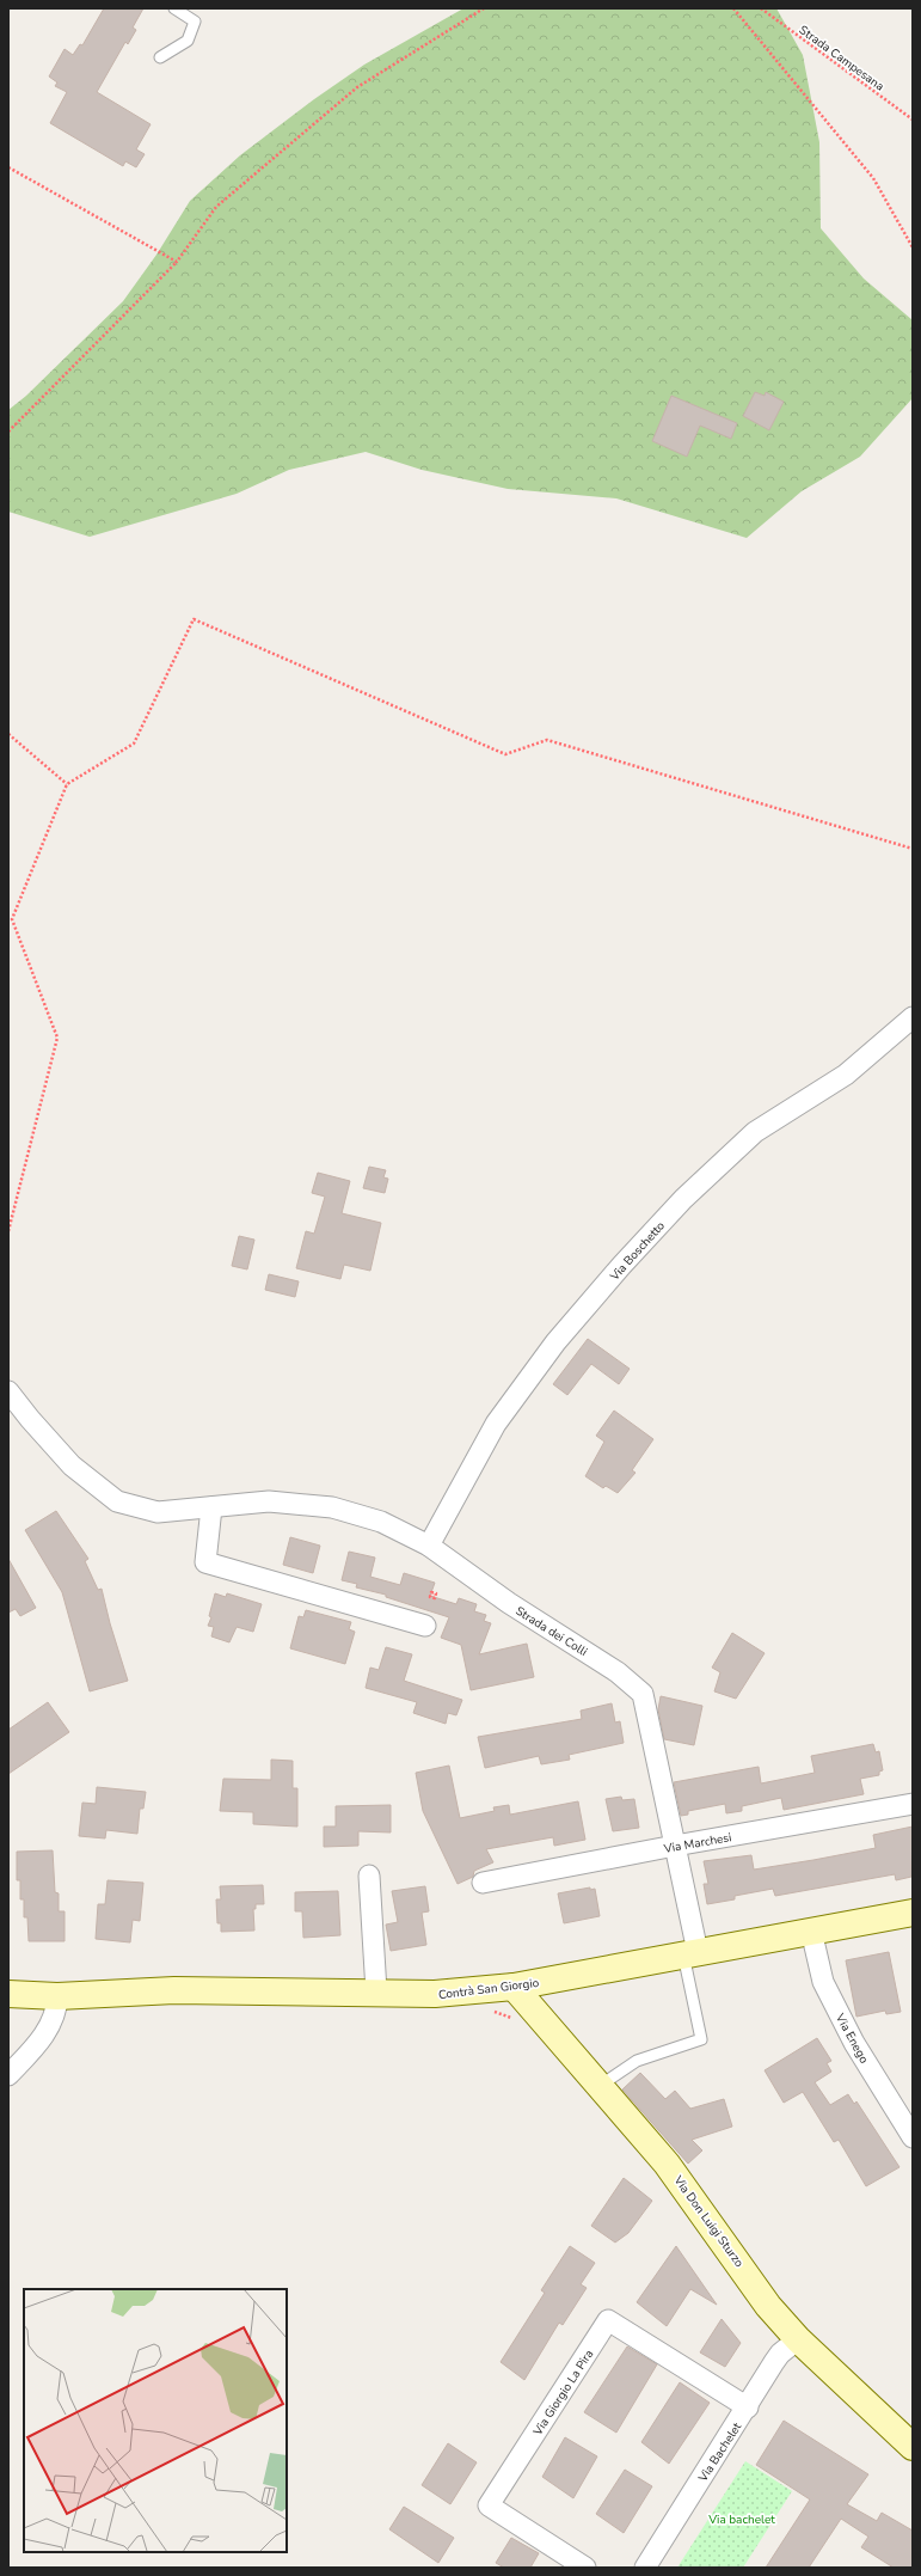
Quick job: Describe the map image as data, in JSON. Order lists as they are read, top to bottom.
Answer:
{
  "streets": {
    "street": [
      "Via Boschetto",
      "Strada dei Colli",
      "Via Marchesi",
      "Contrà San Giorgio",
      "Via Enego",
      "Via Don Luigi Sturzo",
      "Via Giorgio La Pira",
      "Via Bachelet"
    ],
    "path": ["Strada Campesana"]
  },
  "crossings": [
    ["Via Boschetto", "Strada dei Colli"],
    ["Strada dei Colli", "Via Marchesi"],
    ["Strada dei Colli", "Contrà San Giorgio"],
    ["Contrà San Giorgio", "Via Enego"],
    ["Contrà San Giorgio", "Via Don Luigi Sturzo"],
    ["Via Don Luigi Sturzo", "Via Bachelet"],
    ["Via Giorgio La Pira", "Via Bachelet"]
  ],
  "parks": ["Via bachelet"]
}
